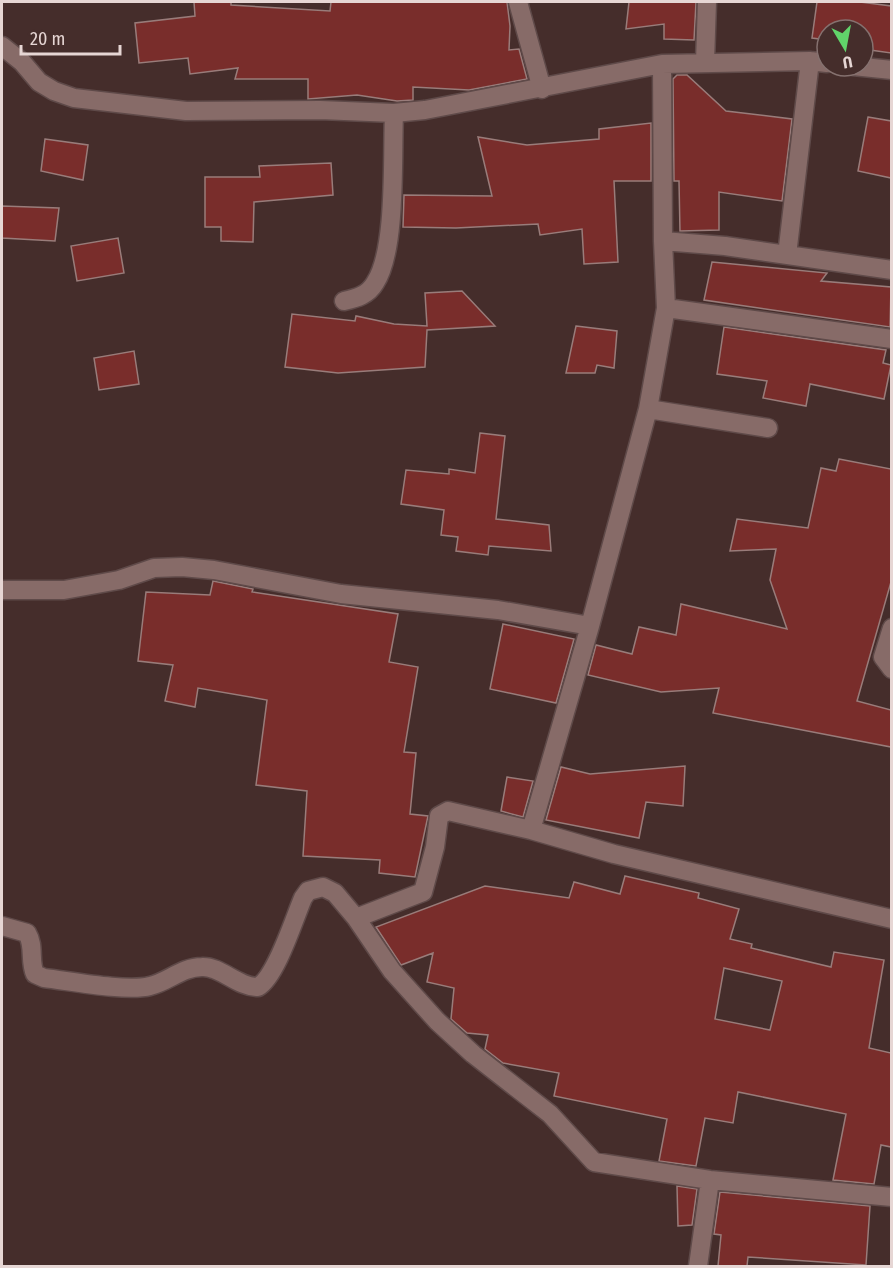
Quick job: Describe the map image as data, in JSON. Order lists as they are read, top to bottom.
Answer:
{
  "scale_bar": "20 m",
  "north": "bottom"
}
